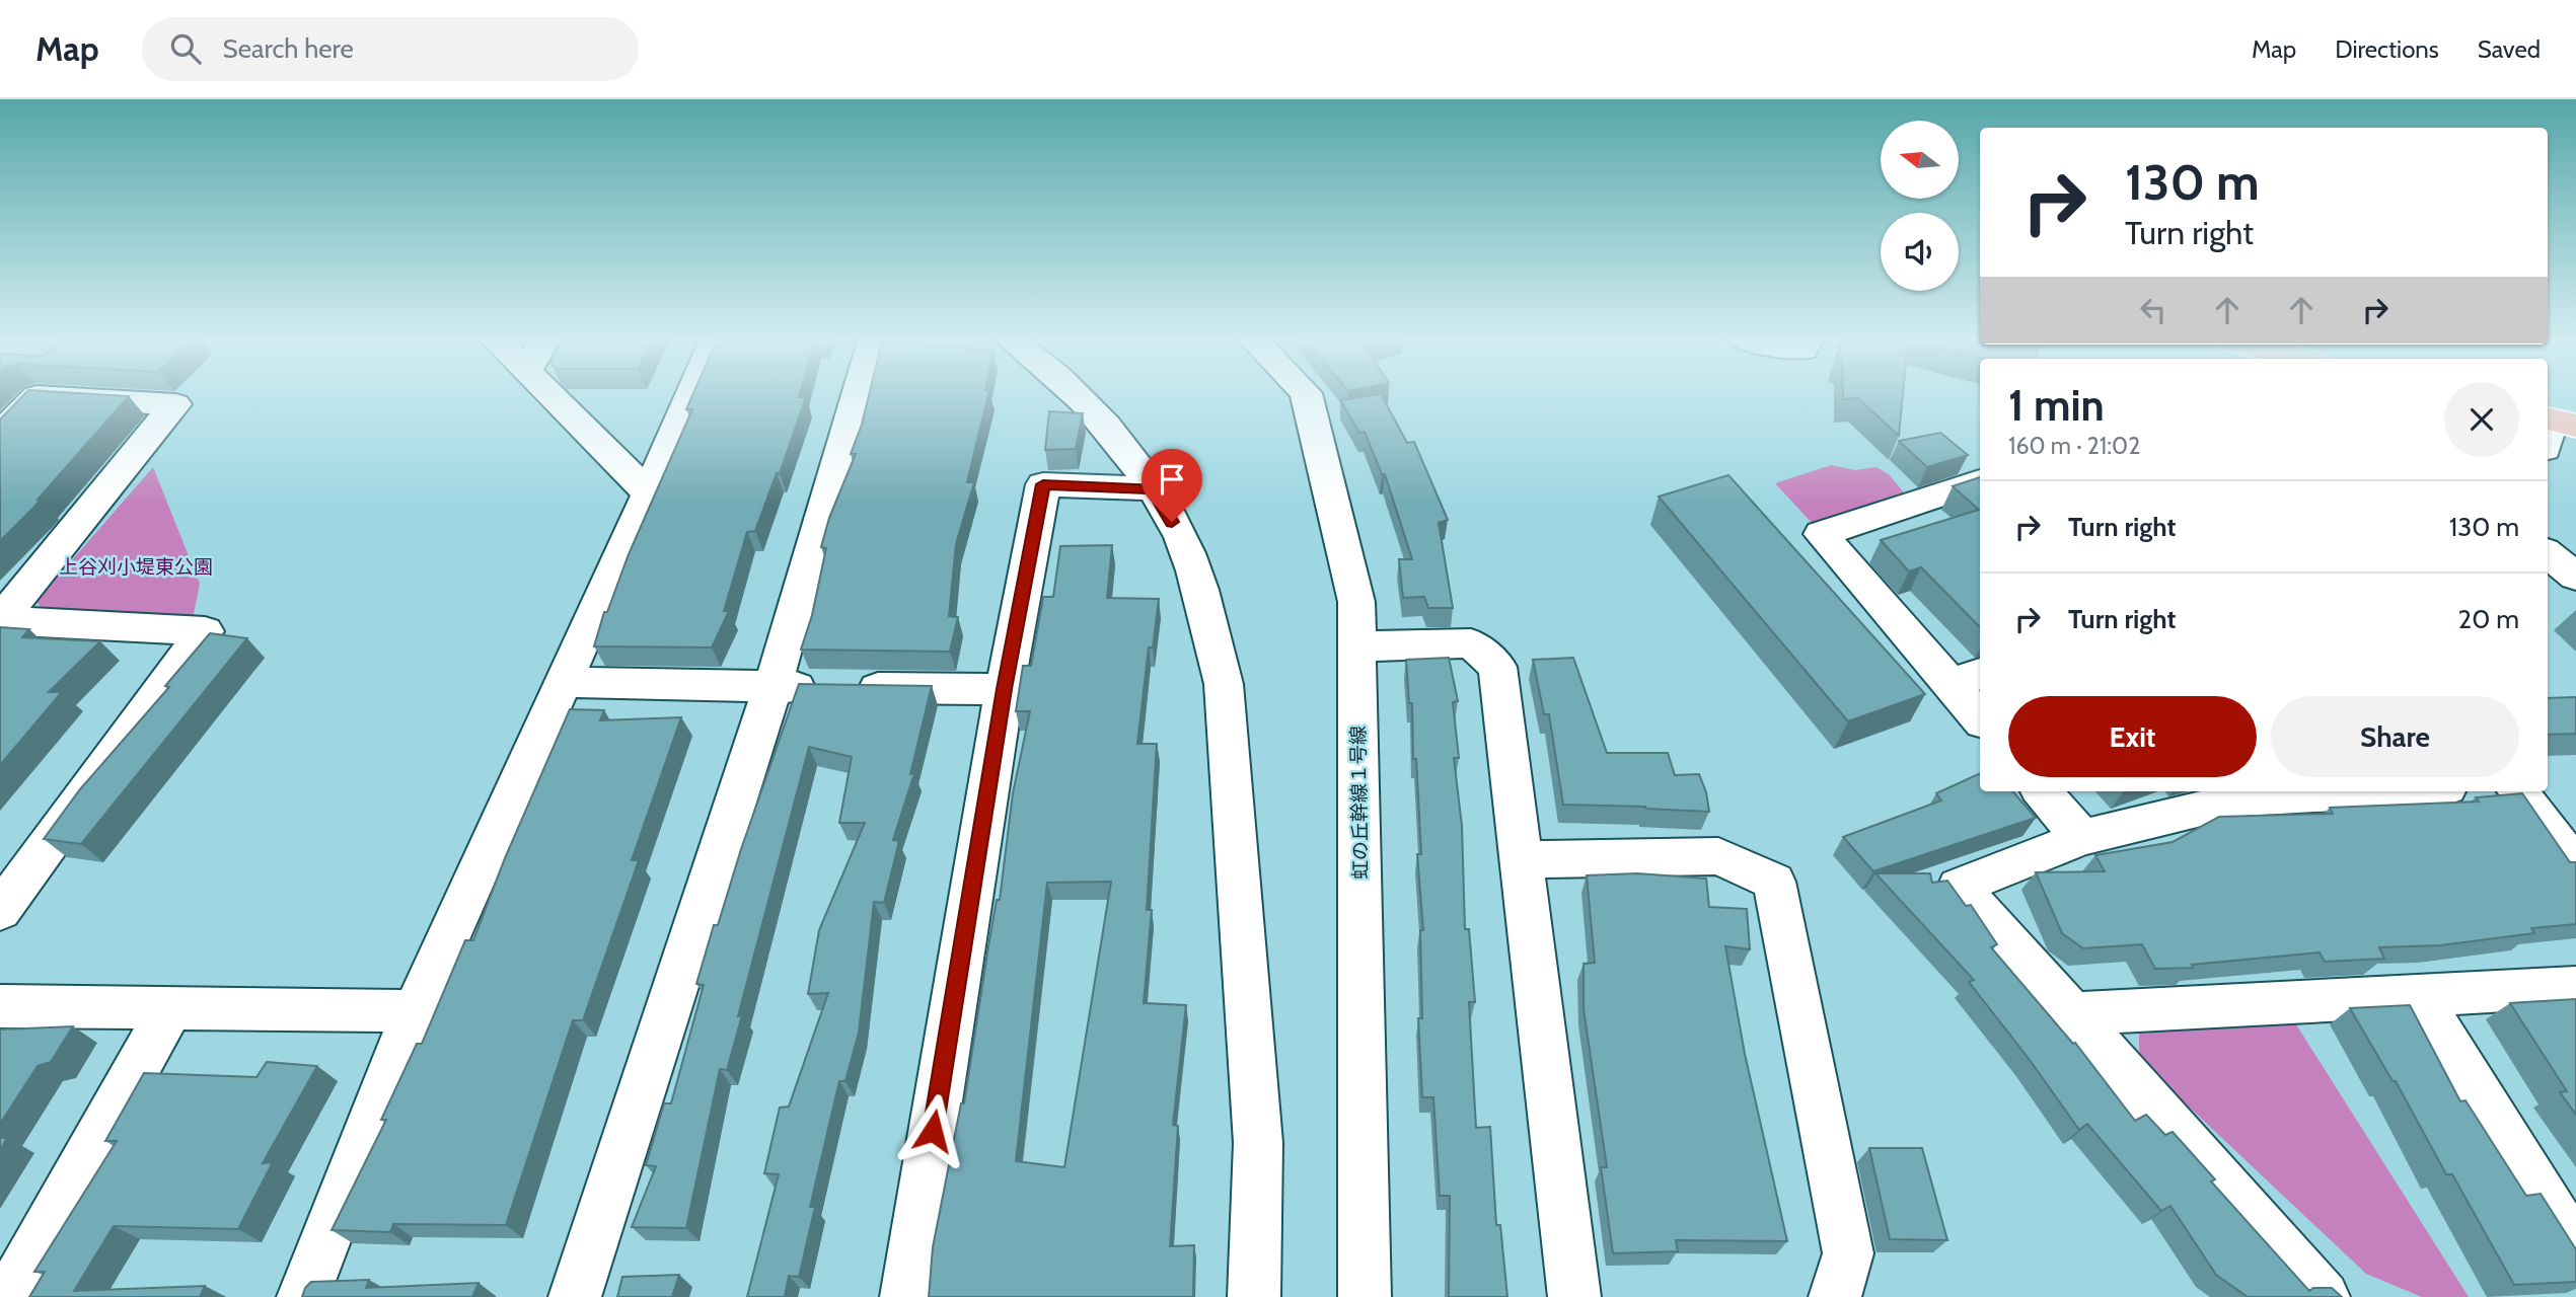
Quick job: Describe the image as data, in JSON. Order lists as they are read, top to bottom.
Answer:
{
  "streets": {
    "street": ["虹の丘幹線１号線"]
  },
  "parks": ["上谷刈小堤東公園"],
  "north": "left",
  "page": {
    "header": "Map",
    "search": "Search here",
    "nav": ["Map", "Directions", "Saved"],
    "turn": ["130 m", "Turn right"],
    "heading": ["1 min", "160 m · 21:02"],
    "list": [
      {
        "name": "Turn right",
        "value": "130 m"
      },
      {
        "name": "Turn right",
        "value": "20 m"
      }
    ],
    "buttons": ["Exit", "Share"]
  }
}
